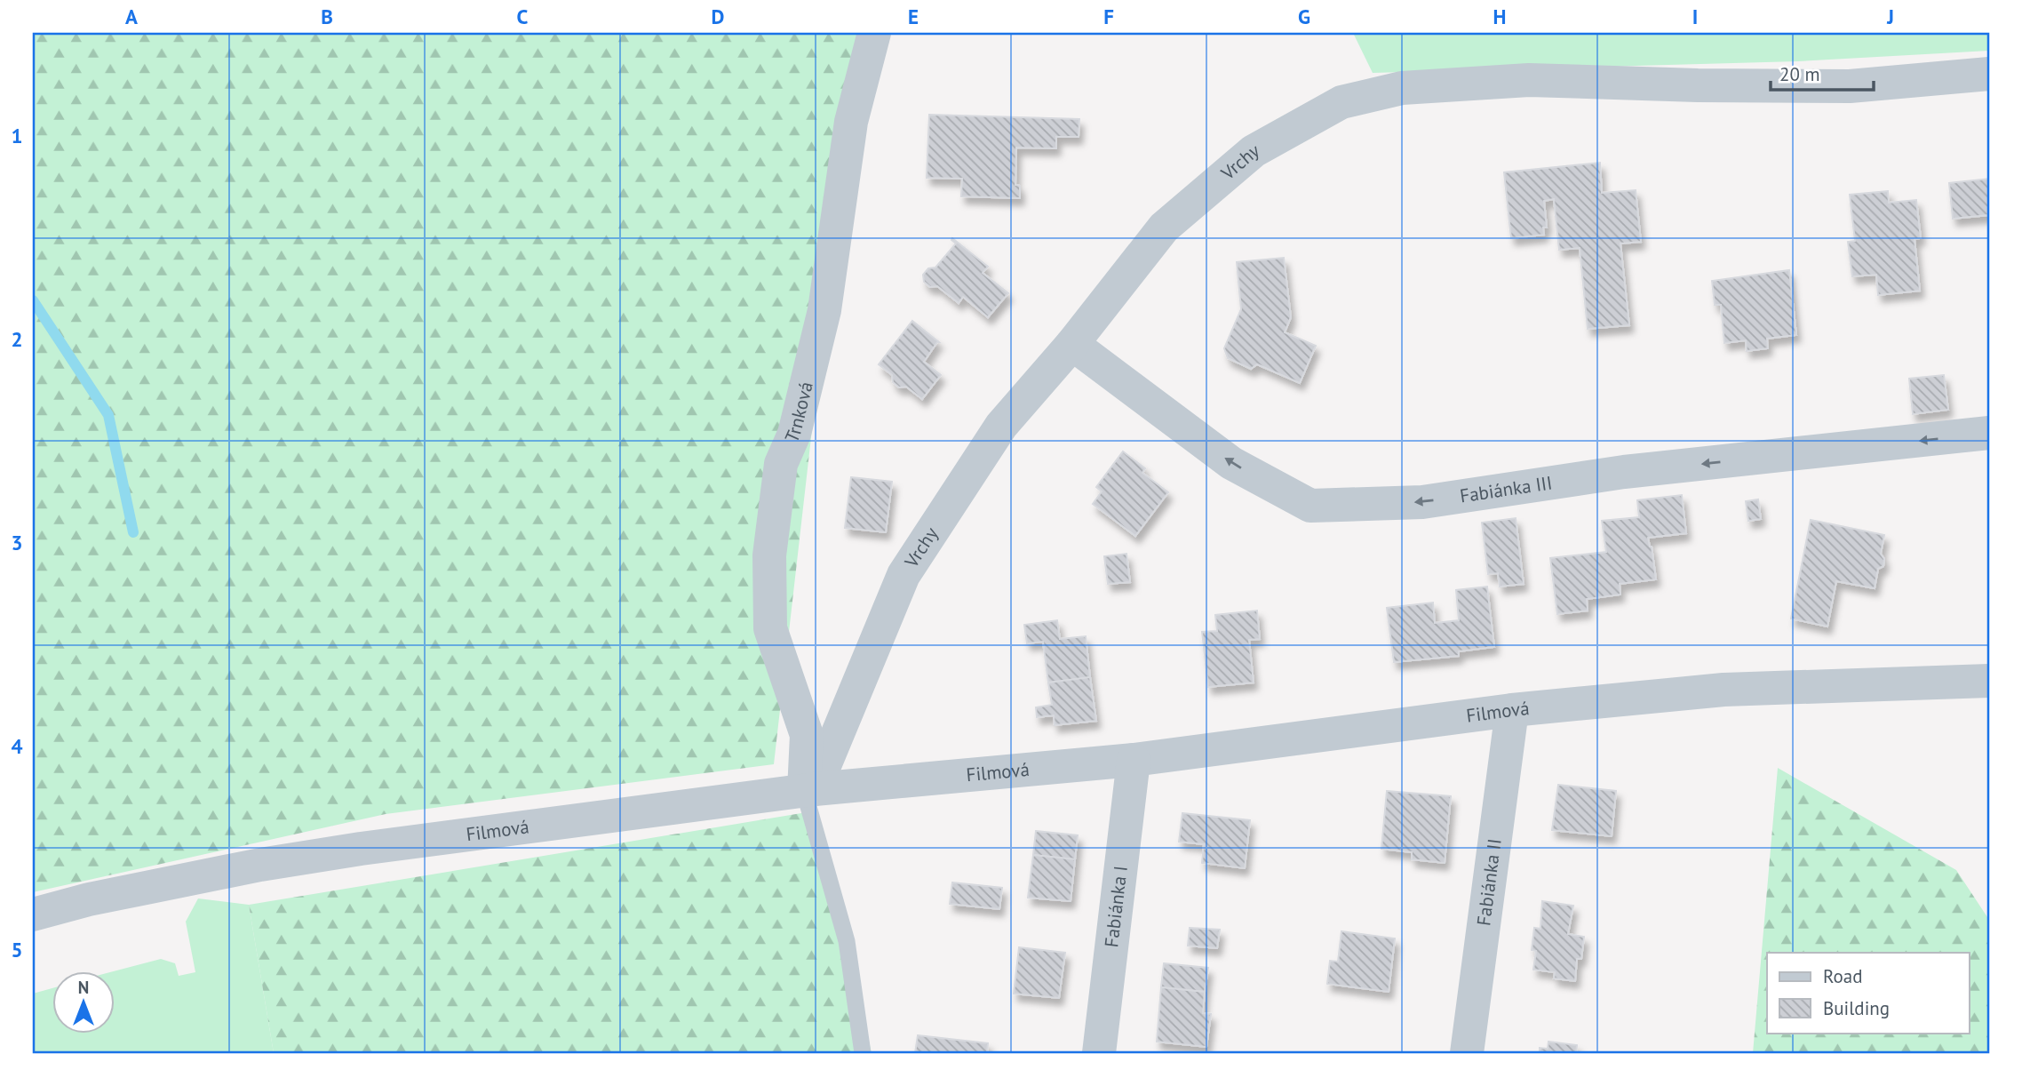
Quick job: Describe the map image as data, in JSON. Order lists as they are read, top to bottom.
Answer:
{
  "streets": {
    "street": [
      "Vrchy",
      "Trnková",
      "Fabiánka III",
      "Filmová",
      "Fabiánka II",
      "Fabiánka I"
    ]
  },
  "crossings": [
    ["Vrchy", "Trnková"],
    ["Vrchy", "Fabiánka III"],
    ["Vrchy", "Filmová"],
    ["Trnková", "Filmová"],
    ["Filmová", "Fabiánka II"],
    ["Filmová", "Fabiánka I"]
  ],
  "one_way": ["Fabiánka III"],
  "legend": ["Road", "Building"],
  "scale_bar": "20 m",
  "north": "top",
  "grid": {
    "columns": [
      "A",
      "B",
      "C",
      "D",
      "E",
      "F",
      "G",
      "H",
      "I",
      "J"
    ],
    "rows": [
      "1",
      "2",
      "3",
      "4",
      "5"
    ]
  }
}
